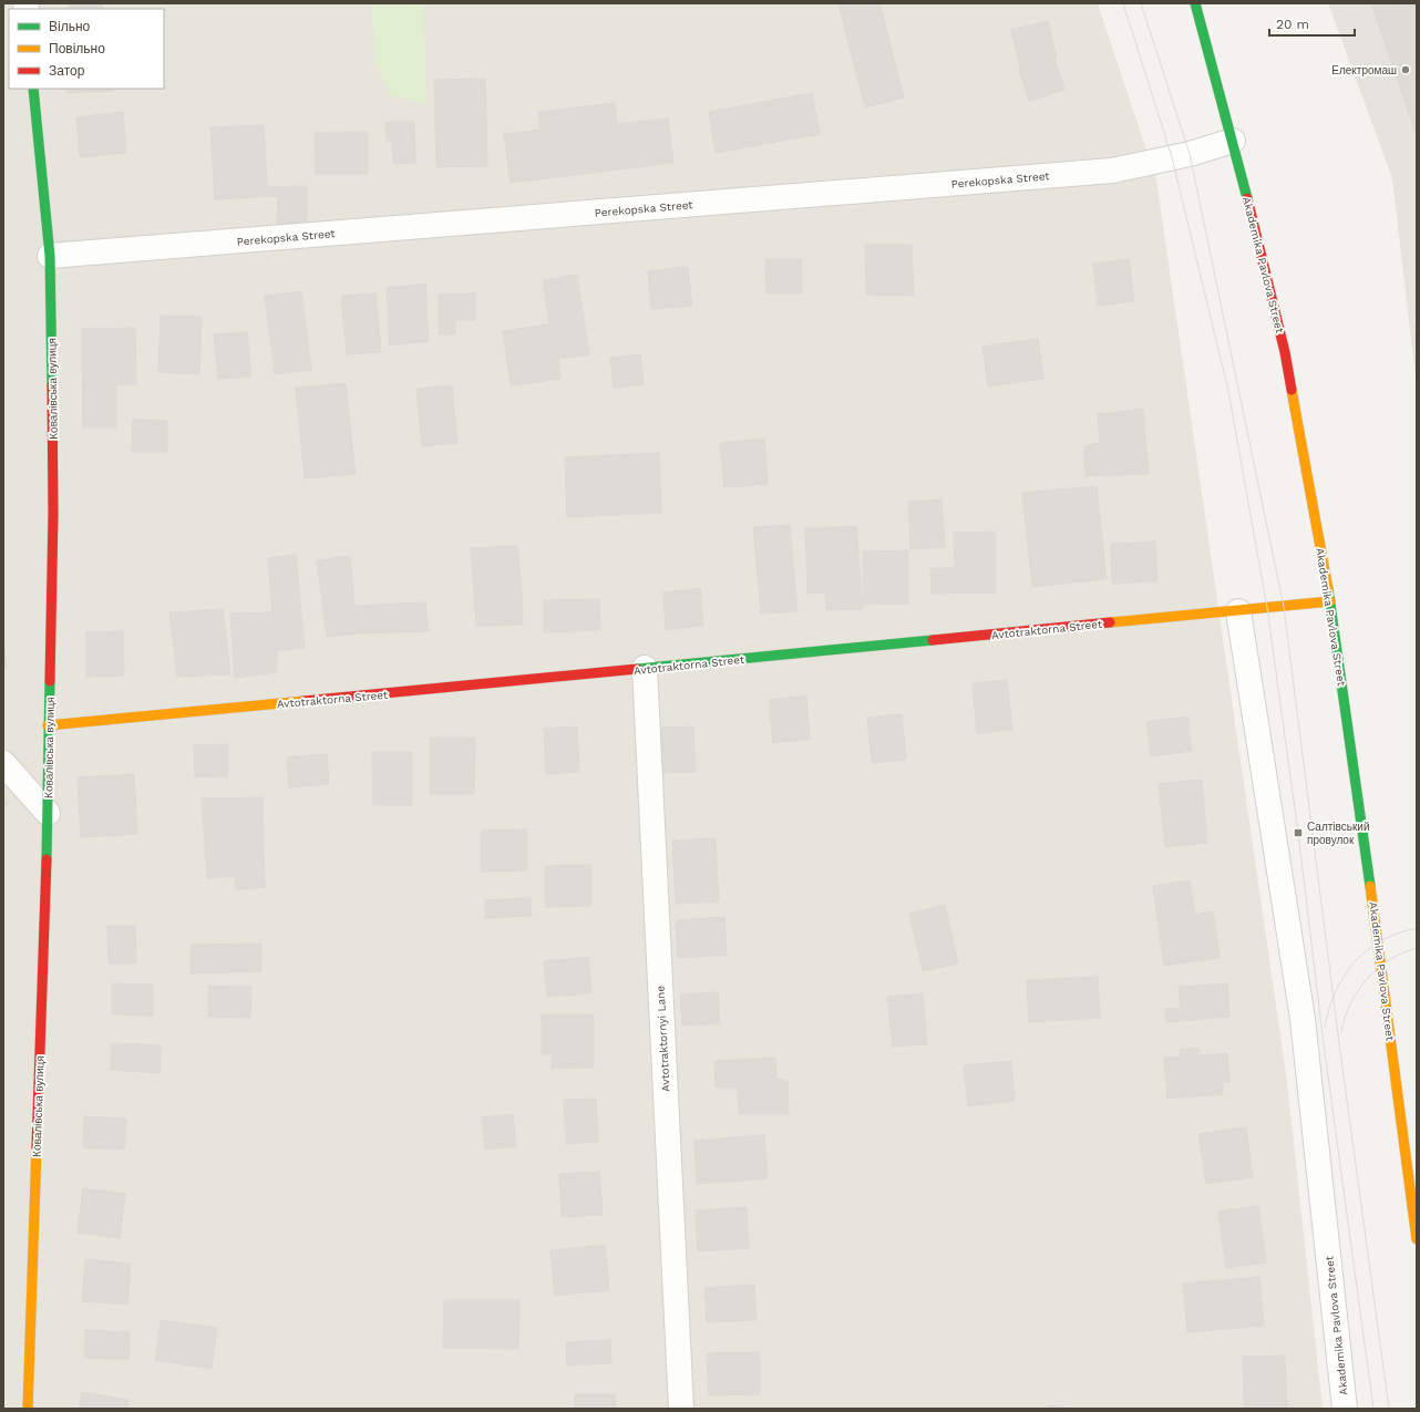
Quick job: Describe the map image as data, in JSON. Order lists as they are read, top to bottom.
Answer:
{
  "streets": {
    "street": [
      "Perekopska Street",
      "Akademika Pavlova Street",
      "Ковалівська вулиця",
      "Avtotraktorna Street",
      "Avtotraktornyi Lane"
    ]
  },
  "crossings": [
    ["Perekopska Street", "Akademika Pavlova Street"],
    ["Perekopska Street", "Ковалівська вулиця"],
    ["Akademika Pavlova Street", "Avtotraktorna Street"],
    ["Ковалівська вулиця", "Avtotraktorna Street"],
    ["Avtotraktorna Street", "Avtotraktornyi Lane"]
  ],
  "places": {
    "other": ["Електромаш"],
    "transit": ["Салтівський провулок"]
  },
  "legend": ["Вільно", "Повільно", "Затор"],
  "scale_bar": "20 m"
}
